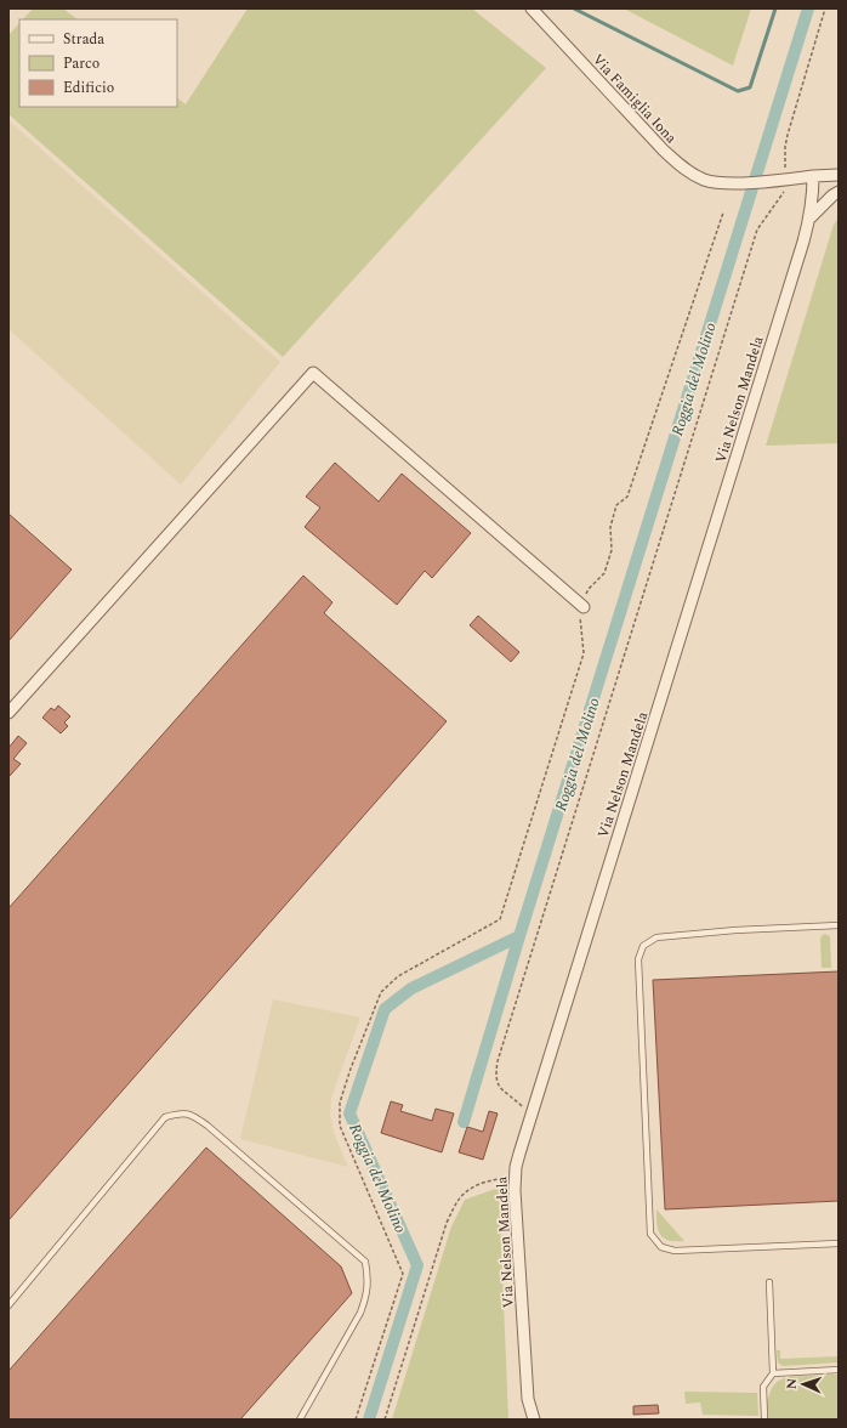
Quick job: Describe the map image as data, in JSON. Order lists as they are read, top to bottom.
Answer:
{
  "streets": {
    "street": ["Via Famiglia Iona", "Via Nelson Mandela"]
  },
  "water": ["Roggia del Molino"],
  "legend": ["Strada", "Parco", "Edificio"],
  "north": "left"
}
